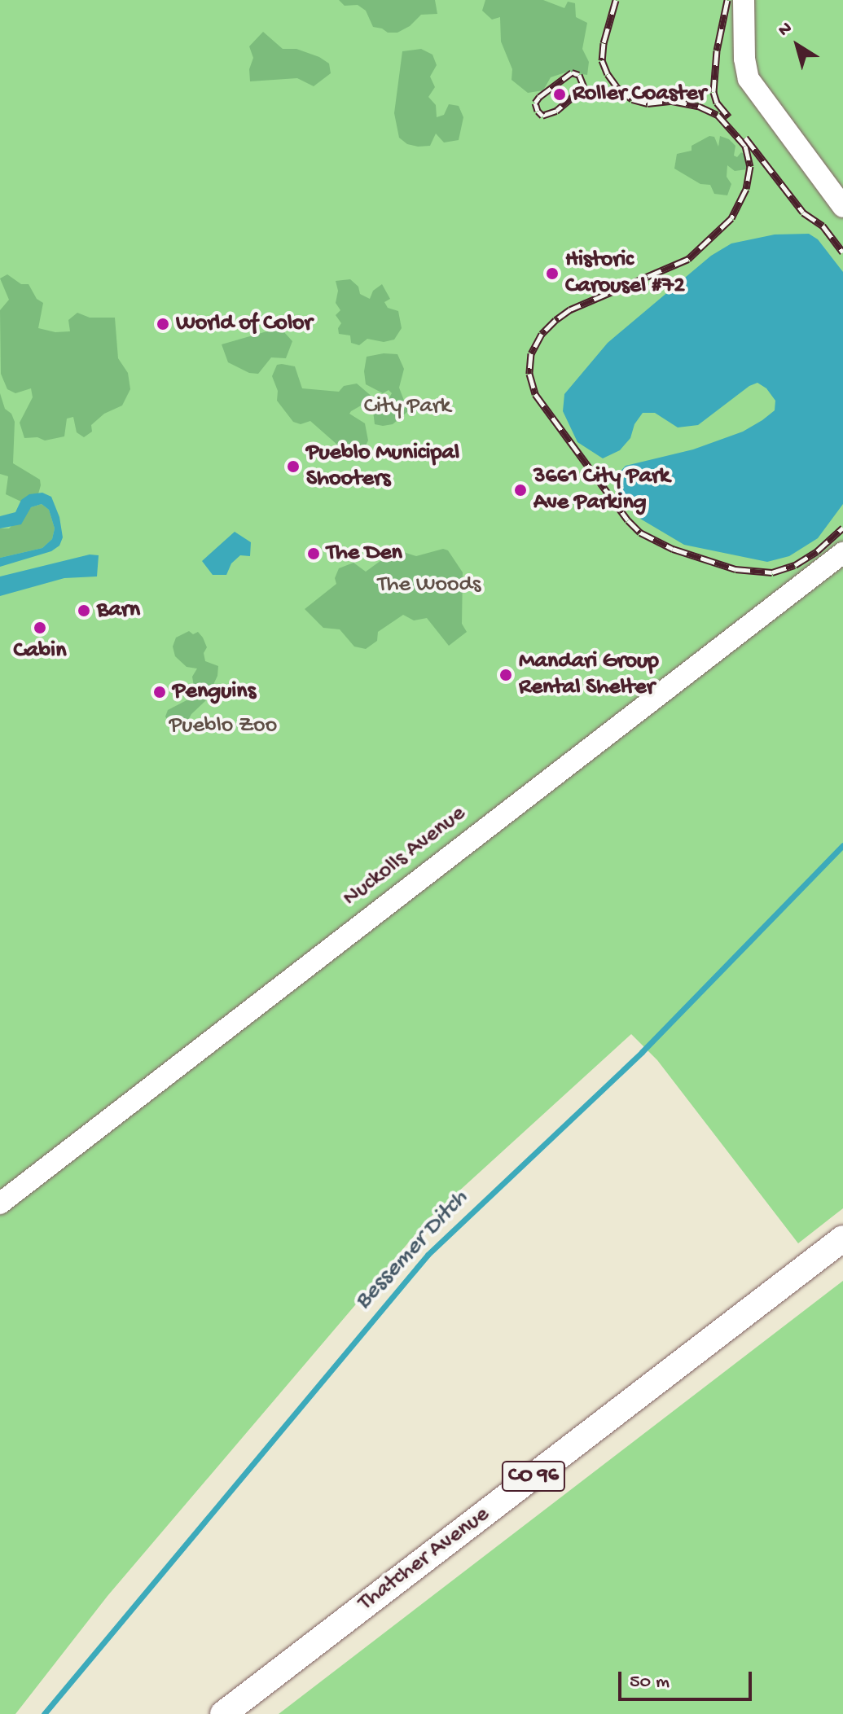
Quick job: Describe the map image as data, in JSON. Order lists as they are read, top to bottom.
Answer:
{
  "streets": {
    "main road": ["CO 96", "Thatcher Avenue"],
    "street": ["Nuckolls Avenue"]
  },
  "water": ["Bessemer Ditch"],
  "parks": ["City Park", "The Woods", "Pueblo Zoo"],
  "places": [
    "Roller Coaster",
    "Historic Carousel #72",
    "World of Color",
    "Pueblo Municipal Shooters",
    "3661 City Park Ave Parking",
    "The Den",
    "Barn",
    "Cabin",
    "Mandari Group Rental Shelter",
    "Penguins"
  ],
  "scale_bar": "50 m",
  "north": "top left"
}
